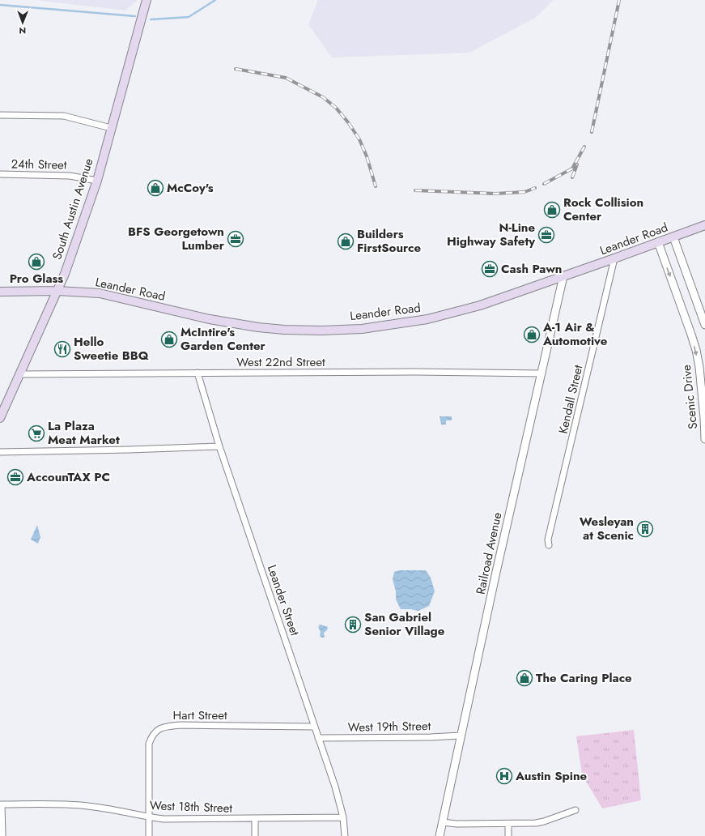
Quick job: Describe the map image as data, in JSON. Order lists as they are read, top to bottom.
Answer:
{
  "streets": {
    "main road": ["South Austin Avenue", "Leander Road"],
    "street": [
      "24th Street",
      "West 22nd Street",
      "Scenic Drive",
      "Kendall Street",
      "Railroad Avenue",
      "Leander Street",
      "Hart Street",
      "West 19th Street",
      "West 18th Street"
    ]
  },
  "crossings": [
    ["24th Street", "South Austin Avenue"],
    ["South Austin Avenue", "Leander Road"],
    ["South Austin Avenue", "West 22nd Street"],
    ["Leander Road", "Scenic Drive"],
    ["Leander Road", "Kendall Street"],
    ["Leander Road", "Railroad Avenue"],
    ["West 22nd Street", "Railroad Avenue"],
    ["West 22nd Street", "Leander Street"],
    ["Railroad Avenue", "West 19th Street"],
    ["Leander Street", "Hart Street"],
    ["Leander Street", "West 19th Street"],
    ["Leander Street", "West 18th Street"],
    ["Hart Street", "West 18th Street"]
  ],
  "places": {
    "shop": [
      "McCoy's",
      "Rock Collision Center",
      "Builders FirstSource",
      "Pro Glass",
      "A-1 Air & Automotive",
      "McIntire's Garden Center",
      "The Caring Place"
    ],
    "office": [
      "N-Line Highway Safety",
      "BFS Georgetown Lumber",
      "Cash Pawn",
      "AccounTAX PC"
    ],
    "restaurant": ["Hello Sweetie BBQ"],
    "supermarket": ["La Plaza Meat Market"],
    "building": ["Wesleyan at Scenic", "San Gabriel Senior Village"],
    "hospital": ["Austin Spine"]
  },
  "north": "bottom"
}
